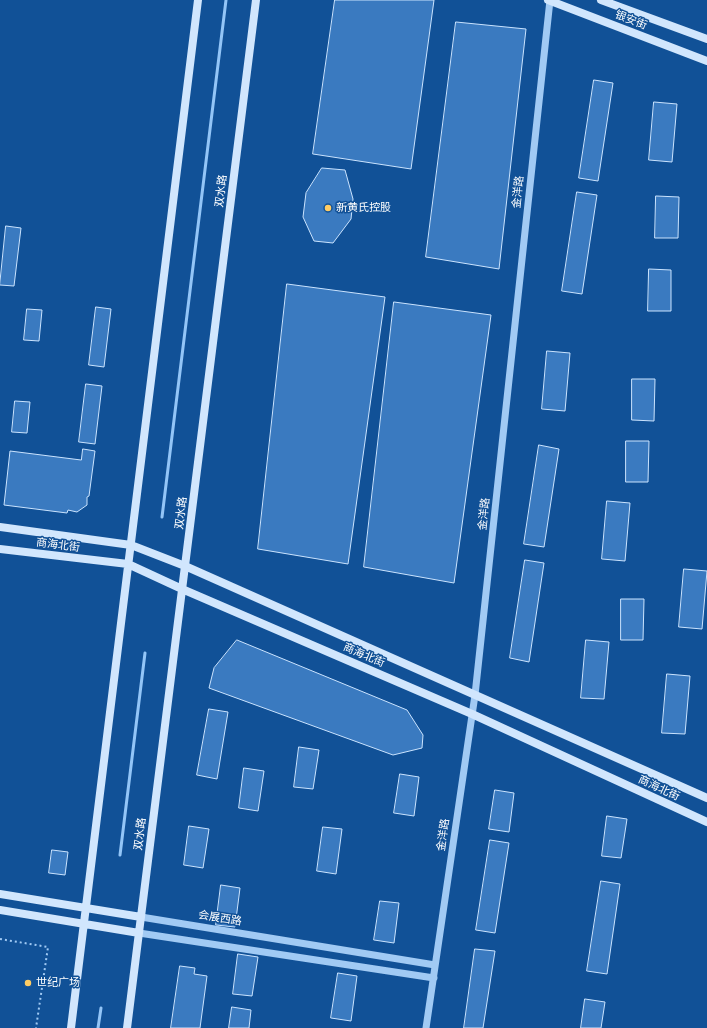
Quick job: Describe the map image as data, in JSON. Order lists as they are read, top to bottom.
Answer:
{
  "streets": {
    "main road": [
      "银安街",
      "双水路",
      "商海北街",
      "会展西路"
    ],
    "street": ["金洋路"]
  },
  "crossings": [
    ["银安街", "金洋路"],
    ["双水路", "商海北街"],
    ["双水路", "会展西路"],
    ["金洋路", "商海北街"],
    ["金洋路", "会展西路"]
  ],
  "places": ["新黄氏控股", "世纪广场"]
}
